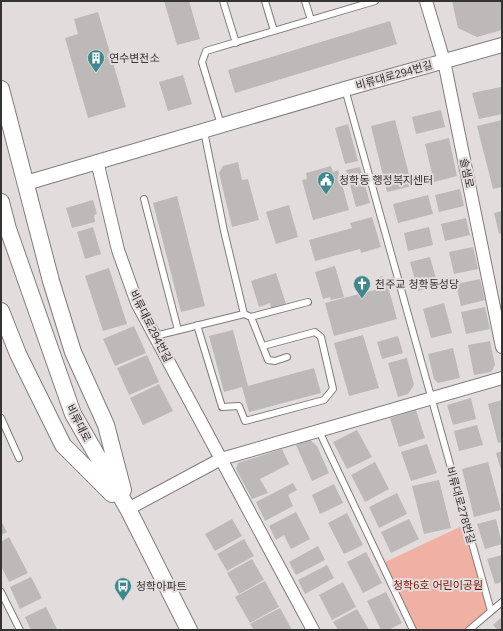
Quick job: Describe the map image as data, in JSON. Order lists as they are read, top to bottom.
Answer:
{
  "streets": {
    "main road": ["비류대로"],
    "street": ["비류대로294번길", "솔샘로"],
    "lane": ["비류대로278번길"]
  },
  "crossings": [
    ["비류대로294번길", "솔샘로"],
    ["비류대로294번길", "비류대로278번길"]
  ],
  "parks": ["청학6호 어린이공원"],
  "places": {
    "building": ["연수변전소"],
    "public building": ["청학동 행정복지센터"],
    "church": ["천주교 청학동성당"],
    "bus stop": ["청학아파트"]
  }
}
